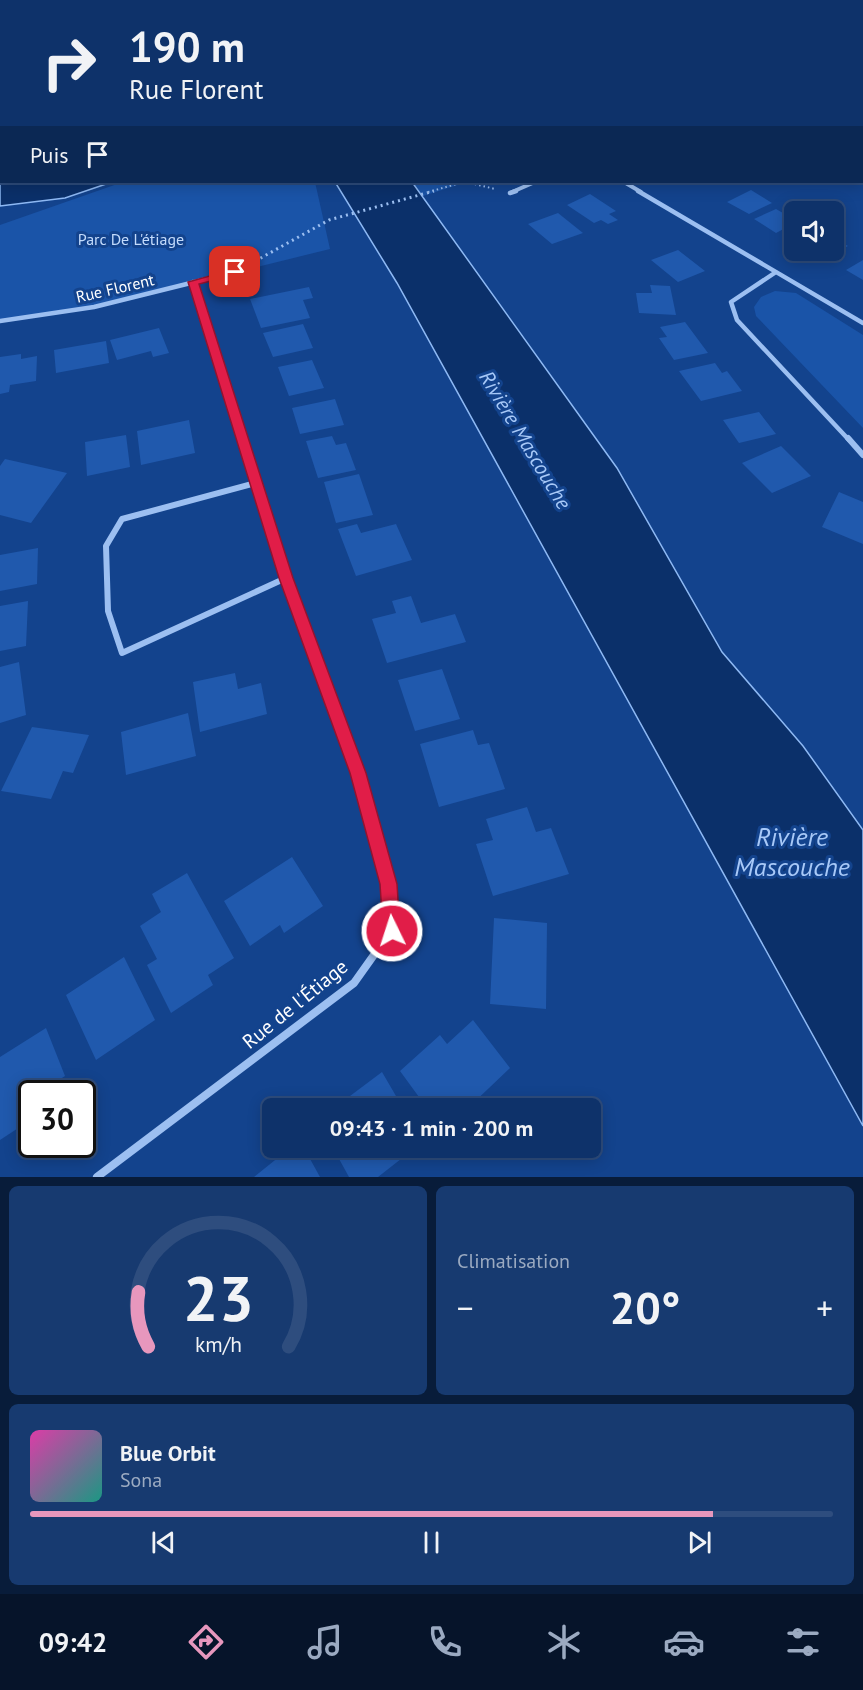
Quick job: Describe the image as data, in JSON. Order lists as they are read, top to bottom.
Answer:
{
  "streets": {
    "street": ["Rue Florent", "Rue de l'Étiage"]
  },
  "crossings": [
    ["Rue Florent", "Rue de l'Étiage"]
  ],
  "water": ["Rivière Mascouche"],
  "parks": ["Parc De L'étiage"],
  "page": {
    "turn": ["190 m", "Rue Florent"],
    "then": "Puis",
    "limit": "30",
    "trip": "09:43 · 1 min · 200 m",
    "tile": "Climatisation",
    "heat": ["−", "20°", "+"],
    "song": ["Blue Orbit", "Sona"],
    "tabs": "09:42",
    "gauge": ["23", "km/h"]
  }
}
